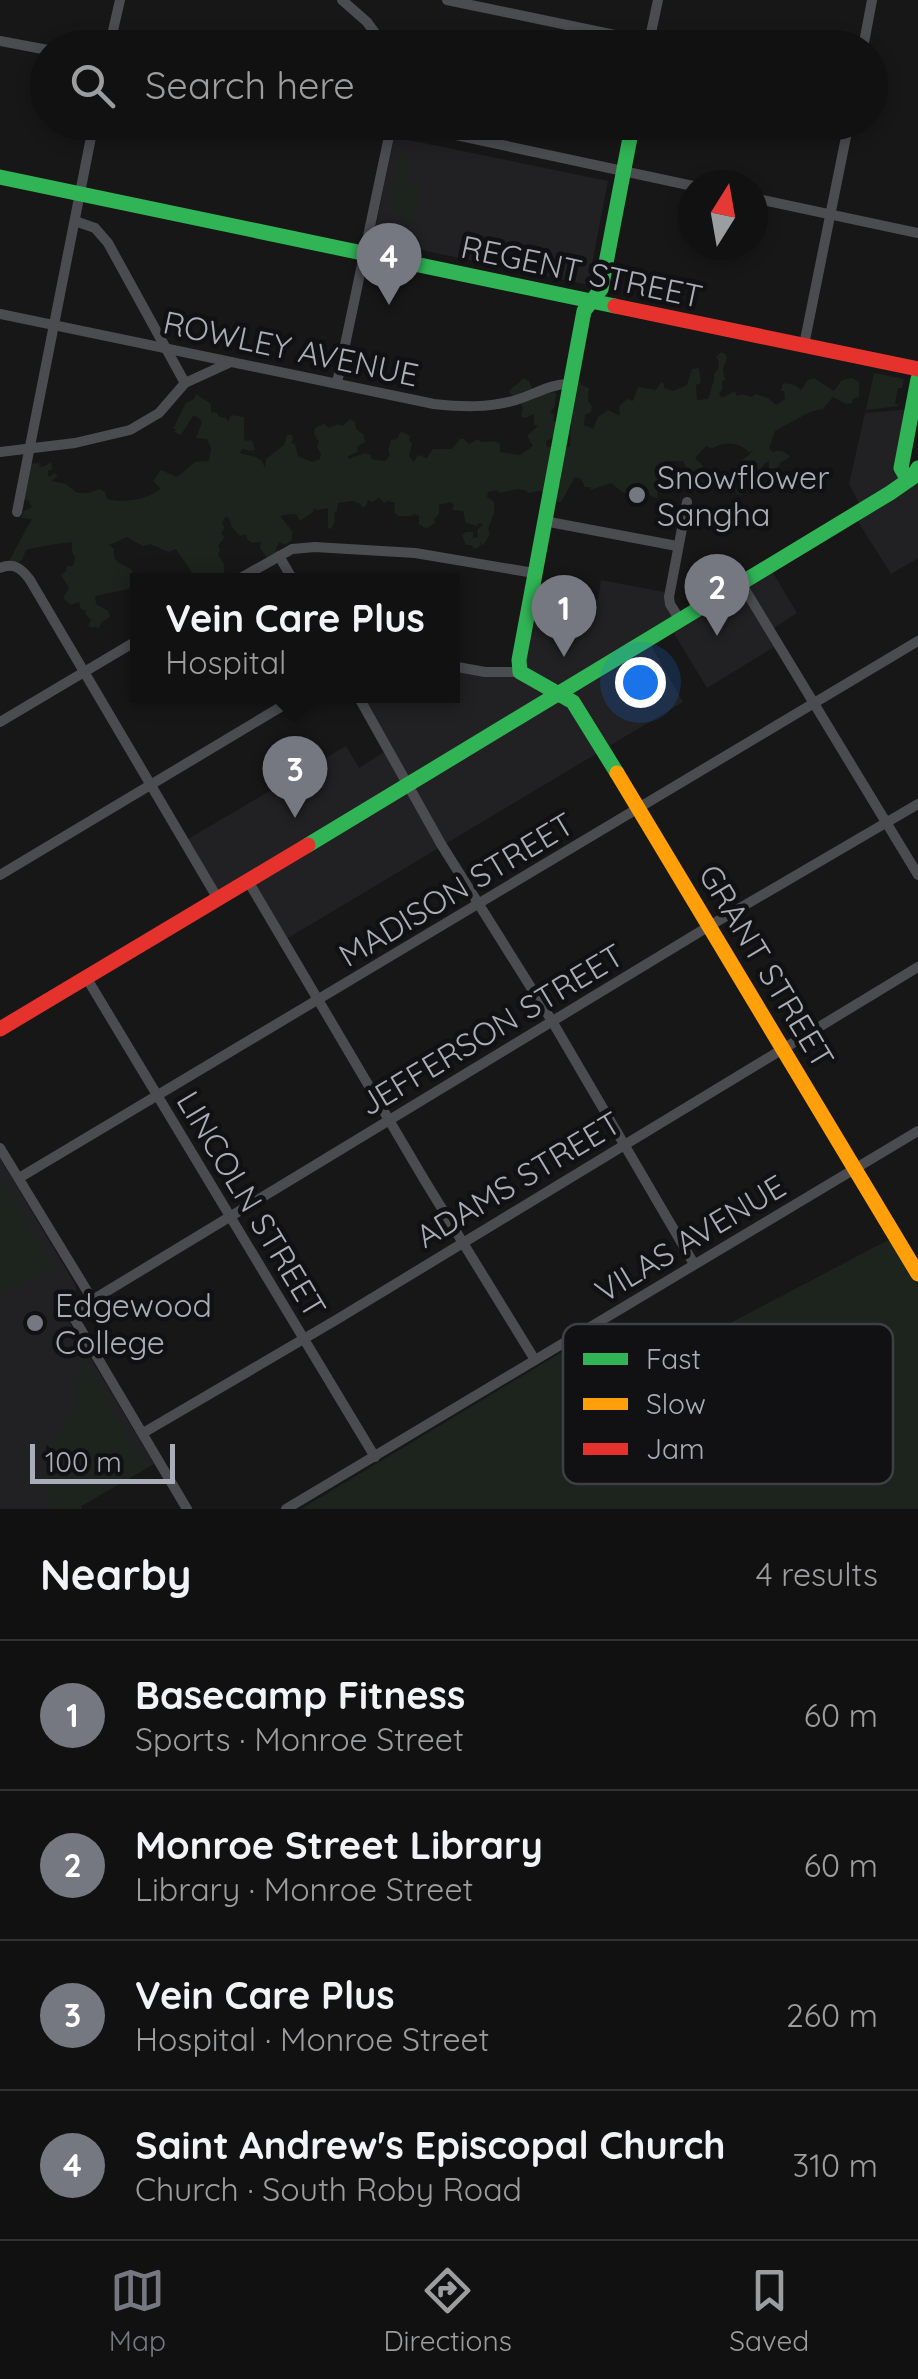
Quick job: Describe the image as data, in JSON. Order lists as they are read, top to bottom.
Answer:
{
  "streets": {
    "main road": ["REGENT STREET", "GRANT STREET"],
    "street": [
      "ROWLEY AVENUE",
      "MADISON STREET",
      "JEFFERSON STREET",
      "ADAMS STREET",
      "LINCOLN STREET",
      "VILAS AVENUE"
    ]
  },
  "crossings": [
    ["MADISON STREET", "GRANT STREET"],
    ["MADISON STREET", "LINCOLN STREET"],
    ["GRANT STREET", "JEFFERSON STREET"],
    ["GRANT STREET", "ADAMS STREET"],
    ["GRANT STREET", "VILAS AVENUE"],
    ["JEFFERSON STREET", "LINCOLN STREET"],
    ["ADAMS STREET", "LINCOLN STREET"],
    ["LINCOLN STREET", "VILAS AVENUE"]
  ],
  "places": ["Snowflower Sangha", "Edgewood College"],
  "legend": ["Fast", "Slow", "Jam"],
  "scale_bar": "100 m",
  "north": "top",
  "page": {
    "search": "Search here",
    "pins": [
      "4",
      "2",
      "1",
      "3"
    ],
    "popup": ["Vein Care Plus", "Hospital"],
    "scale": "100 m",
    "heading": ["Nearby", "4 results"],
    "list": [
      {
        "mark": "1",
        "name": "Basecamp Fitness",
        "note": "Sports · Monroe Street",
        "value": "60 m"
      },
      {
        "mark": "2",
        "name": "Monroe Street Library",
        "note": "Library · Monroe Street",
        "value": "60 m"
      },
      {
        "mark": "3",
        "name": "Vein Care Plus",
        "note": "Hospital · Monroe Street",
        "value": "260 m"
      },
      {
        "mark": "4",
        "name": "Saint Andrew's Episcopal Church",
        "note": "Church · South Roby Road",
        "value": "310 m"
      }
    ],
    "nav": ["Map", "Directions", "Saved"]
  }
}
